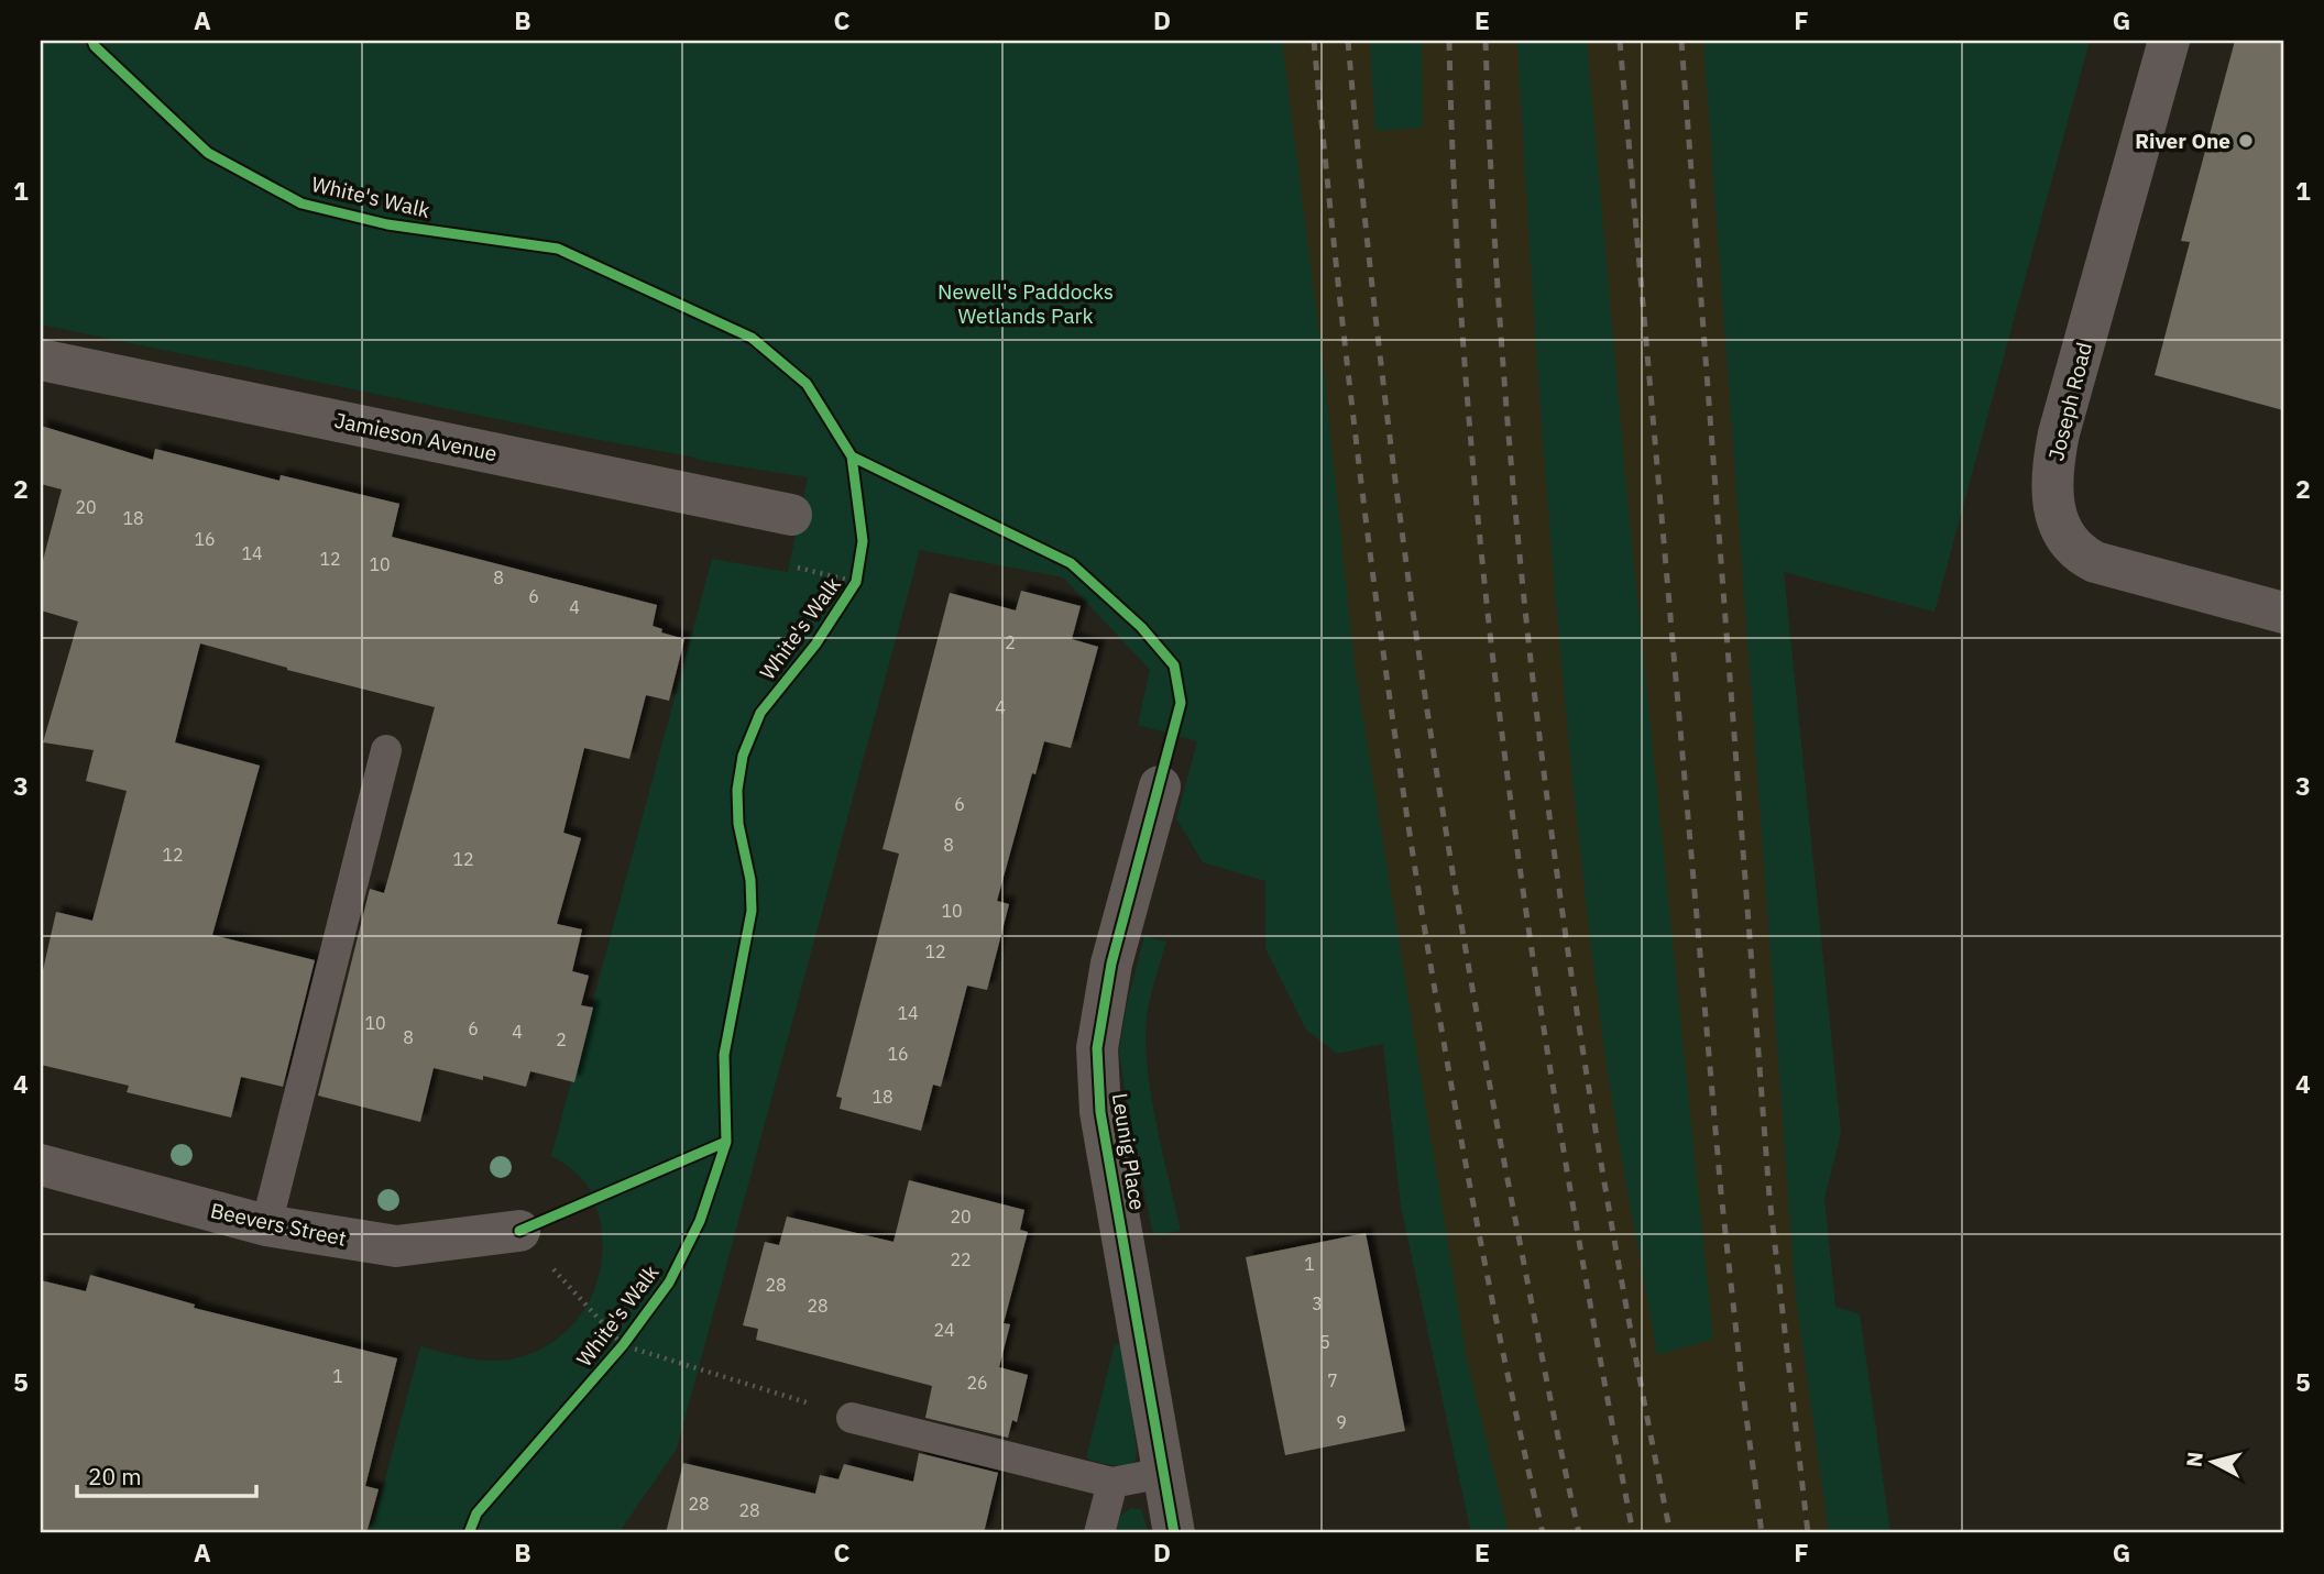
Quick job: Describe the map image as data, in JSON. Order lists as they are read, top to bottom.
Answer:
{
  "streets": {
    "street": [
      "Joseph Road",
      "Jamieson Avenue",
      "Leunig Place",
      "Beevers Street"
    ],
    "cycle path": ["White's Walk"]
  },
  "parks": ["Newell's Paddocks Wetlands Park"],
  "places": ["River One"],
  "house_numbers": [
    "20",
    "18",
    "16",
    "14",
    "12",
    "10",
    "8",
    "6",
    "4",
    "2",
    "4",
    "6",
    "8",
    "12",
    "12",
    "10",
    "12",
    "14",
    "10",
    "6",
    "4",
    "8",
    "2",
    "16",
    "18",
    "20",
    "22",
    "1",
    "28",
    "3",
    "28",
    "24",
    "5",
    "1",
    "7",
    "26",
    "9",
    "28",
    "28"
  ],
  "scale_bar": "20 m",
  "north": "left",
  "grid": {
    "columns": [
      "A",
      "B",
      "C",
      "D",
      "E",
      "F",
      "G"
    ],
    "rows": [
      "1",
      "2",
      "3",
      "4",
      "5"
    ]
  }
}
